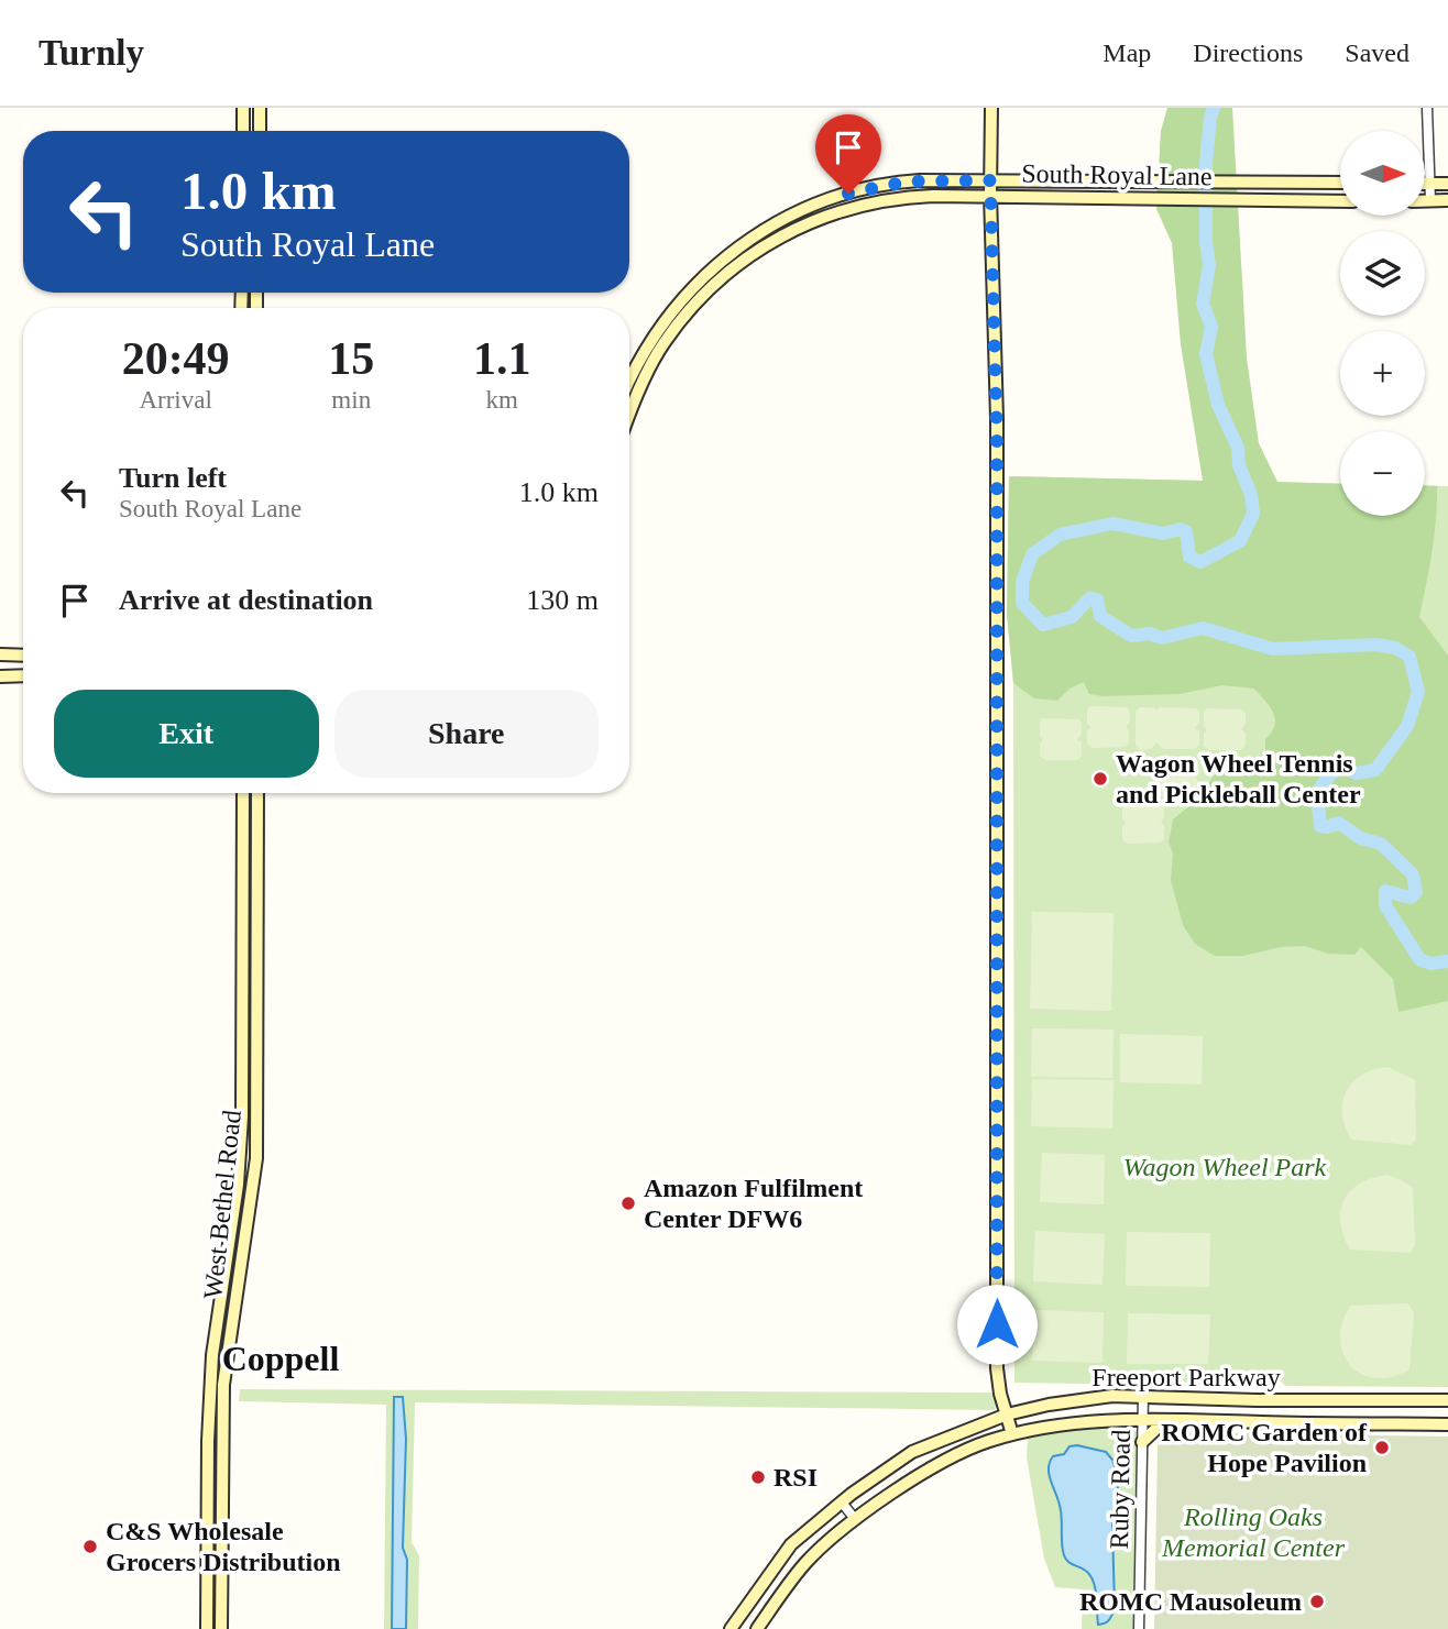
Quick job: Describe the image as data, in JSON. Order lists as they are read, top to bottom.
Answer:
{
  "streets": {
    "main road": ["South Royal Lane", "West Bethel Road", "Freeport Parkway"],
    "street": ["Ruby Road"]
  },
  "crossings": [
    ["Freeport Parkway", "Ruby Road"]
  ],
  "districts": ["Coppell"],
  "parks": ["Wagon Wheel Park", "Rolling Oaks Memorial Center"],
  "places": [
    "Wagon Wheel Tennis and Pickleball Center",
    "Amazon Fulfilment Center DFW6",
    "ROMC Garden of Hope Pavilion",
    "RSI",
    "C&S Wholesale Grocers Distribution",
    "ROMC Mausoleum"
  ],
  "north": "right",
  "page": {
    "header": "Turnly",
    "nav": ["Map", "Directions", "Saved"],
    "map_buttons": ["+", "−"],
    "turn": ["1.0 km", "South Royal Lane"],
    "eta": [
      "20:49",
      "Arrival",
      "15",
      "min",
      "1.1",
      "km"
    ],
    "list": [
      {
        "name": "Turn left",
        "note": "South Royal Lane",
        "value": "1.0 km"
      },
      {
        "name": "Arrive at destination",
        "value": "130 m"
      }
    ],
    "buttons": ["Exit", "Share"]
  }
}
